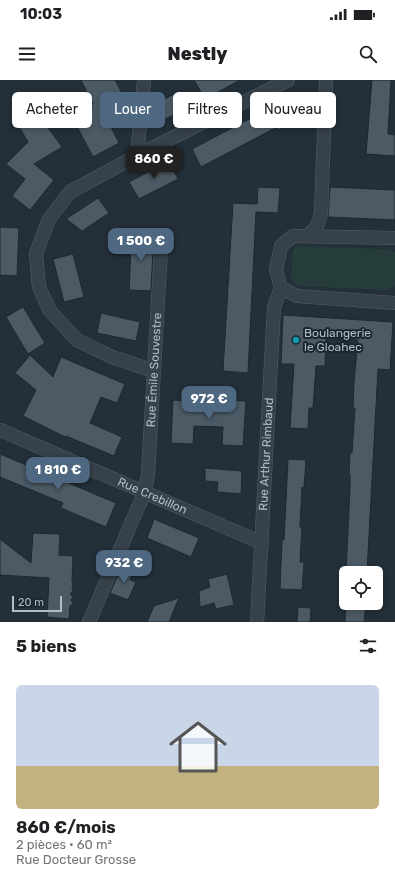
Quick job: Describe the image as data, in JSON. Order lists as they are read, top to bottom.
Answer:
{
  "streets": {
    "street": ["Rue Émile Souvestre", "Rue Arthur Rimbaud", "Rue Crebillon"]
  },
  "crossings": [
    ["Rue Émile Souvestre", "Rue Crebillon"],
    ["Rue Arthur Rimbaud", "Rue Crebillon"]
  ],
  "places": ["Boulangerie le Gloahec"],
  "scale_bar": "20 m",
  "page": {
    "status": "10:03",
    "header": "Nestly",
    "chip": [
      "Acheter",
      "Louer",
      "Filtres",
      "Nouveau"
    ],
    "price": [
      "860 €",
      "1 500 €",
      "972 €",
      "1 810 €",
      "932 €"
    ],
    "scale": "20 m",
    "heading": "5 biens",
    "list": [
      {
        "name": "860 €/mois",
        "note": "2 pièces · 60 m² · Rue Docteur Grosse"
      }
    ]
  }
}
